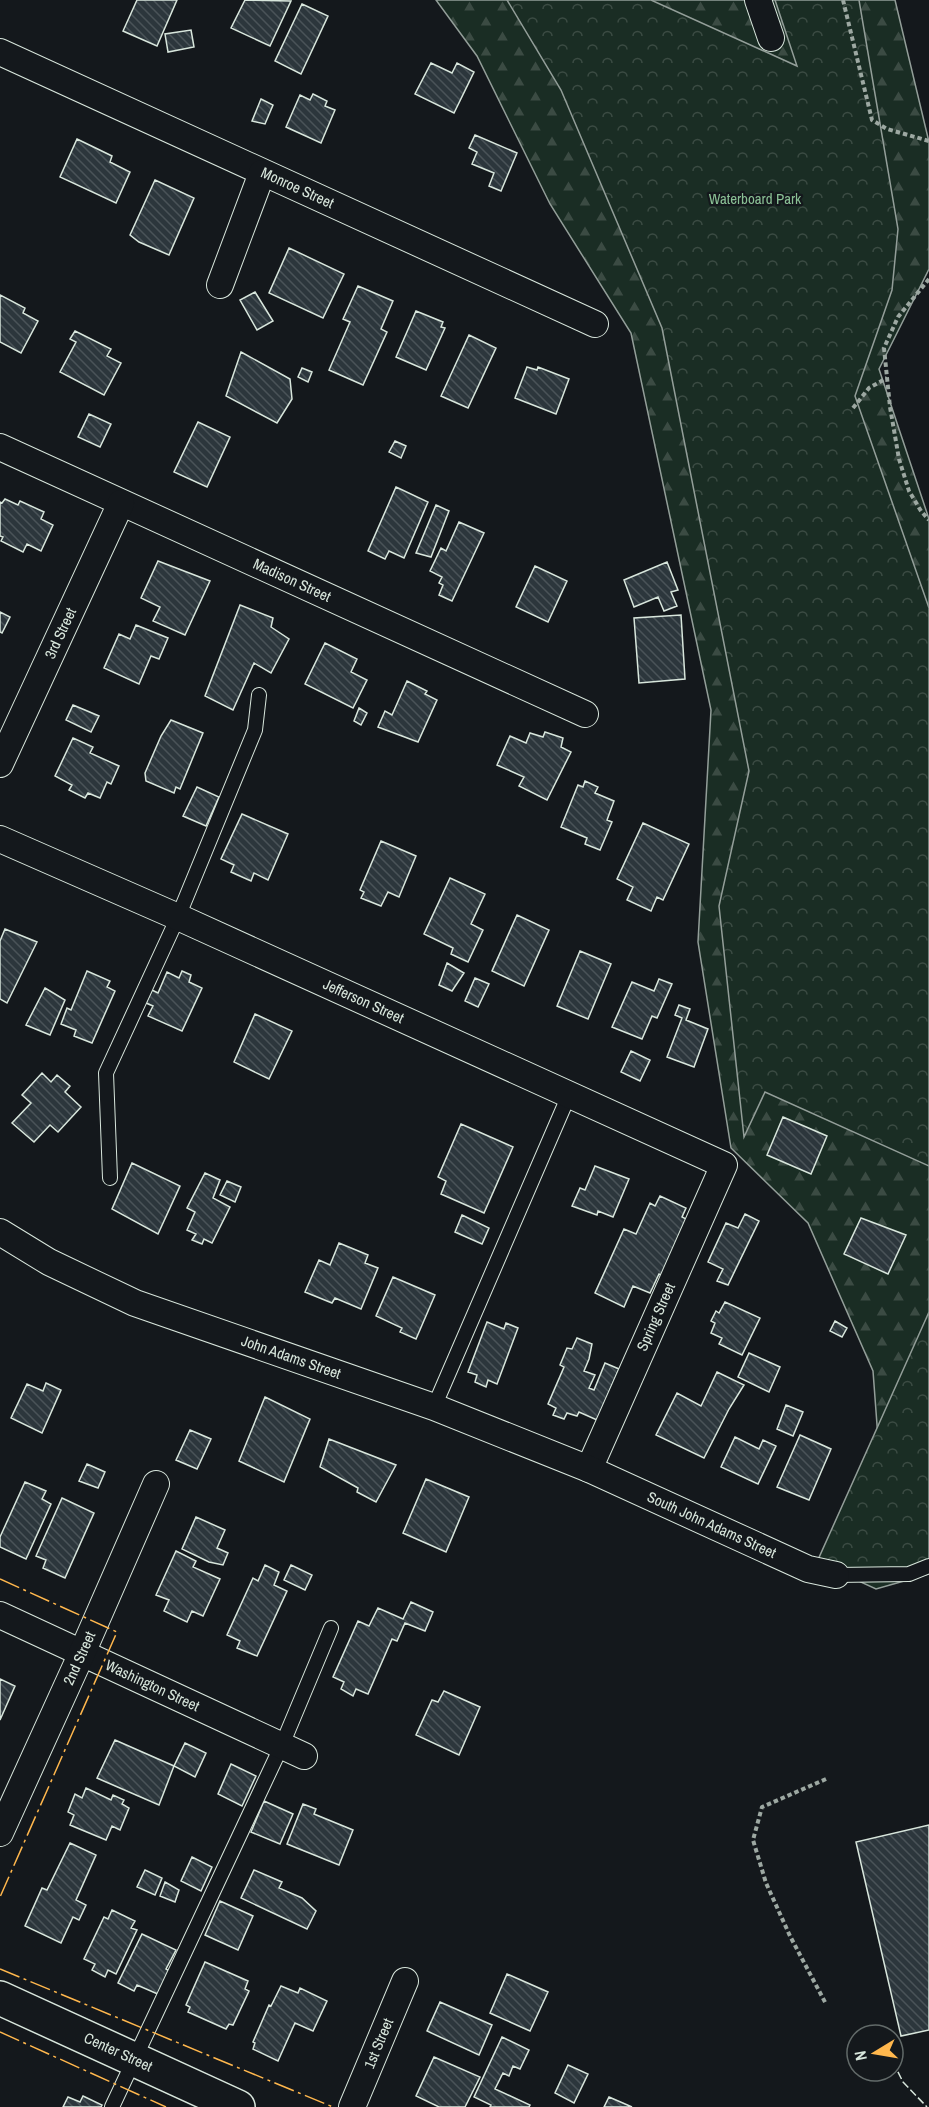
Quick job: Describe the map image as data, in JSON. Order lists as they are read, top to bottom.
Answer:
{
  "streets": {
    "street": [
      "Monroe Street",
      "Madison Street",
      "3rd Street",
      "Jefferson Street",
      "Spring Street",
      "John Adams Street",
      "South John Adams Street",
      "2nd Street",
      "Washington Street",
      "1st Street",
      "Center Street"
    ]
  },
  "crossings": [
    ["Madison Street", "3rd Street"],
    ["Jefferson Street", "Spring Street"],
    ["Spring Street", "John Adams Street"],
    ["Spring Street", "South John Adams Street"],
    ["John Adams Street", "South John Adams Street"],
    ["2nd Street", "Washington Street"]
  ],
  "parks": ["Waterboard Park"],
  "north": "left"
}
